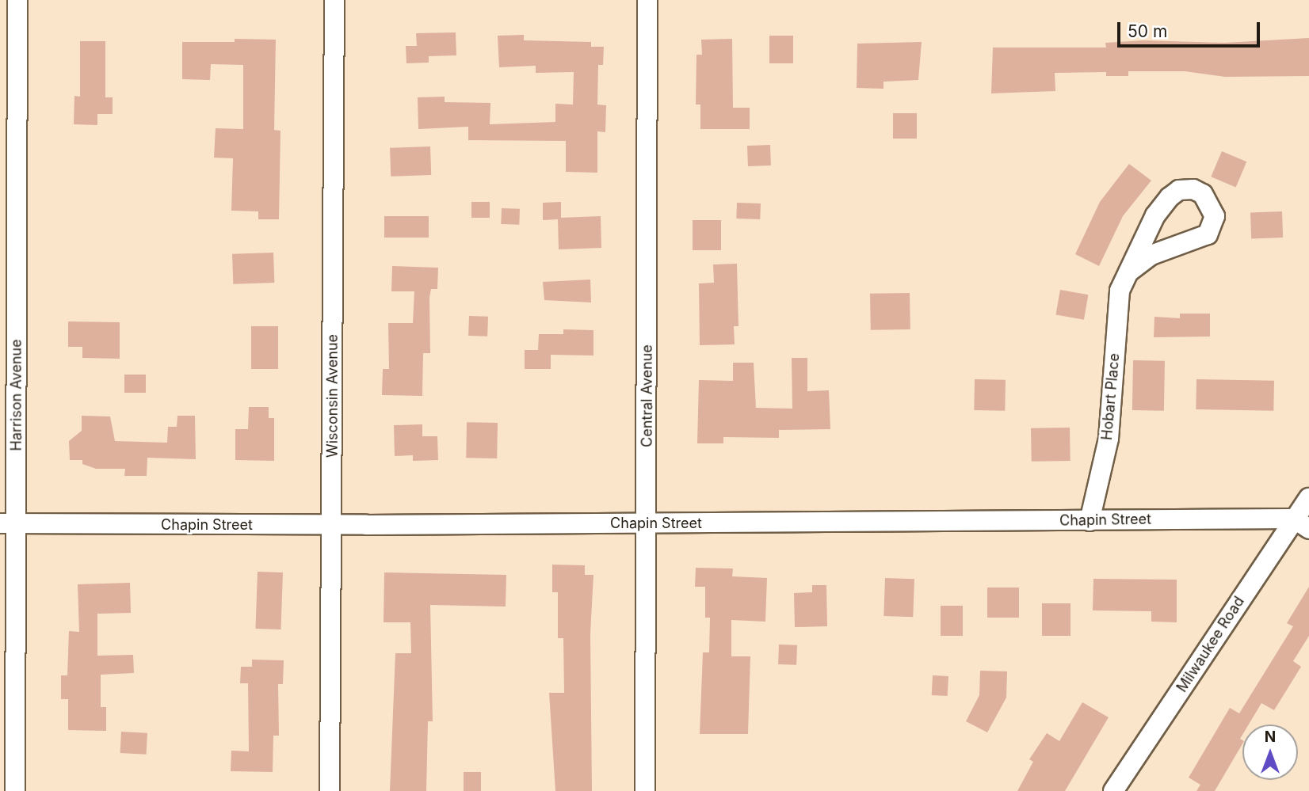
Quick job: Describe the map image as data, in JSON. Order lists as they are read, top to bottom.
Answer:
{
  "streets": {
    "street": [
      "Harrison Avenue",
      "Wisconsin Avenue",
      "Central Avenue",
      "Hobart Place",
      "Chapin Street",
      "Milwaukee Road"
    ]
  },
  "crossings": [
    ["Harrison Avenue", "Chapin Street"],
    ["Wisconsin Avenue", "Chapin Street"],
    ["Central Avenue", "Chapin Street"],
    ["Hobart Place", "Chapin Street"],
    ["Chapin Street", "Milwaukee Road"]
  ],
  "scale_bar": "50 m",
  "north": "top"
}
